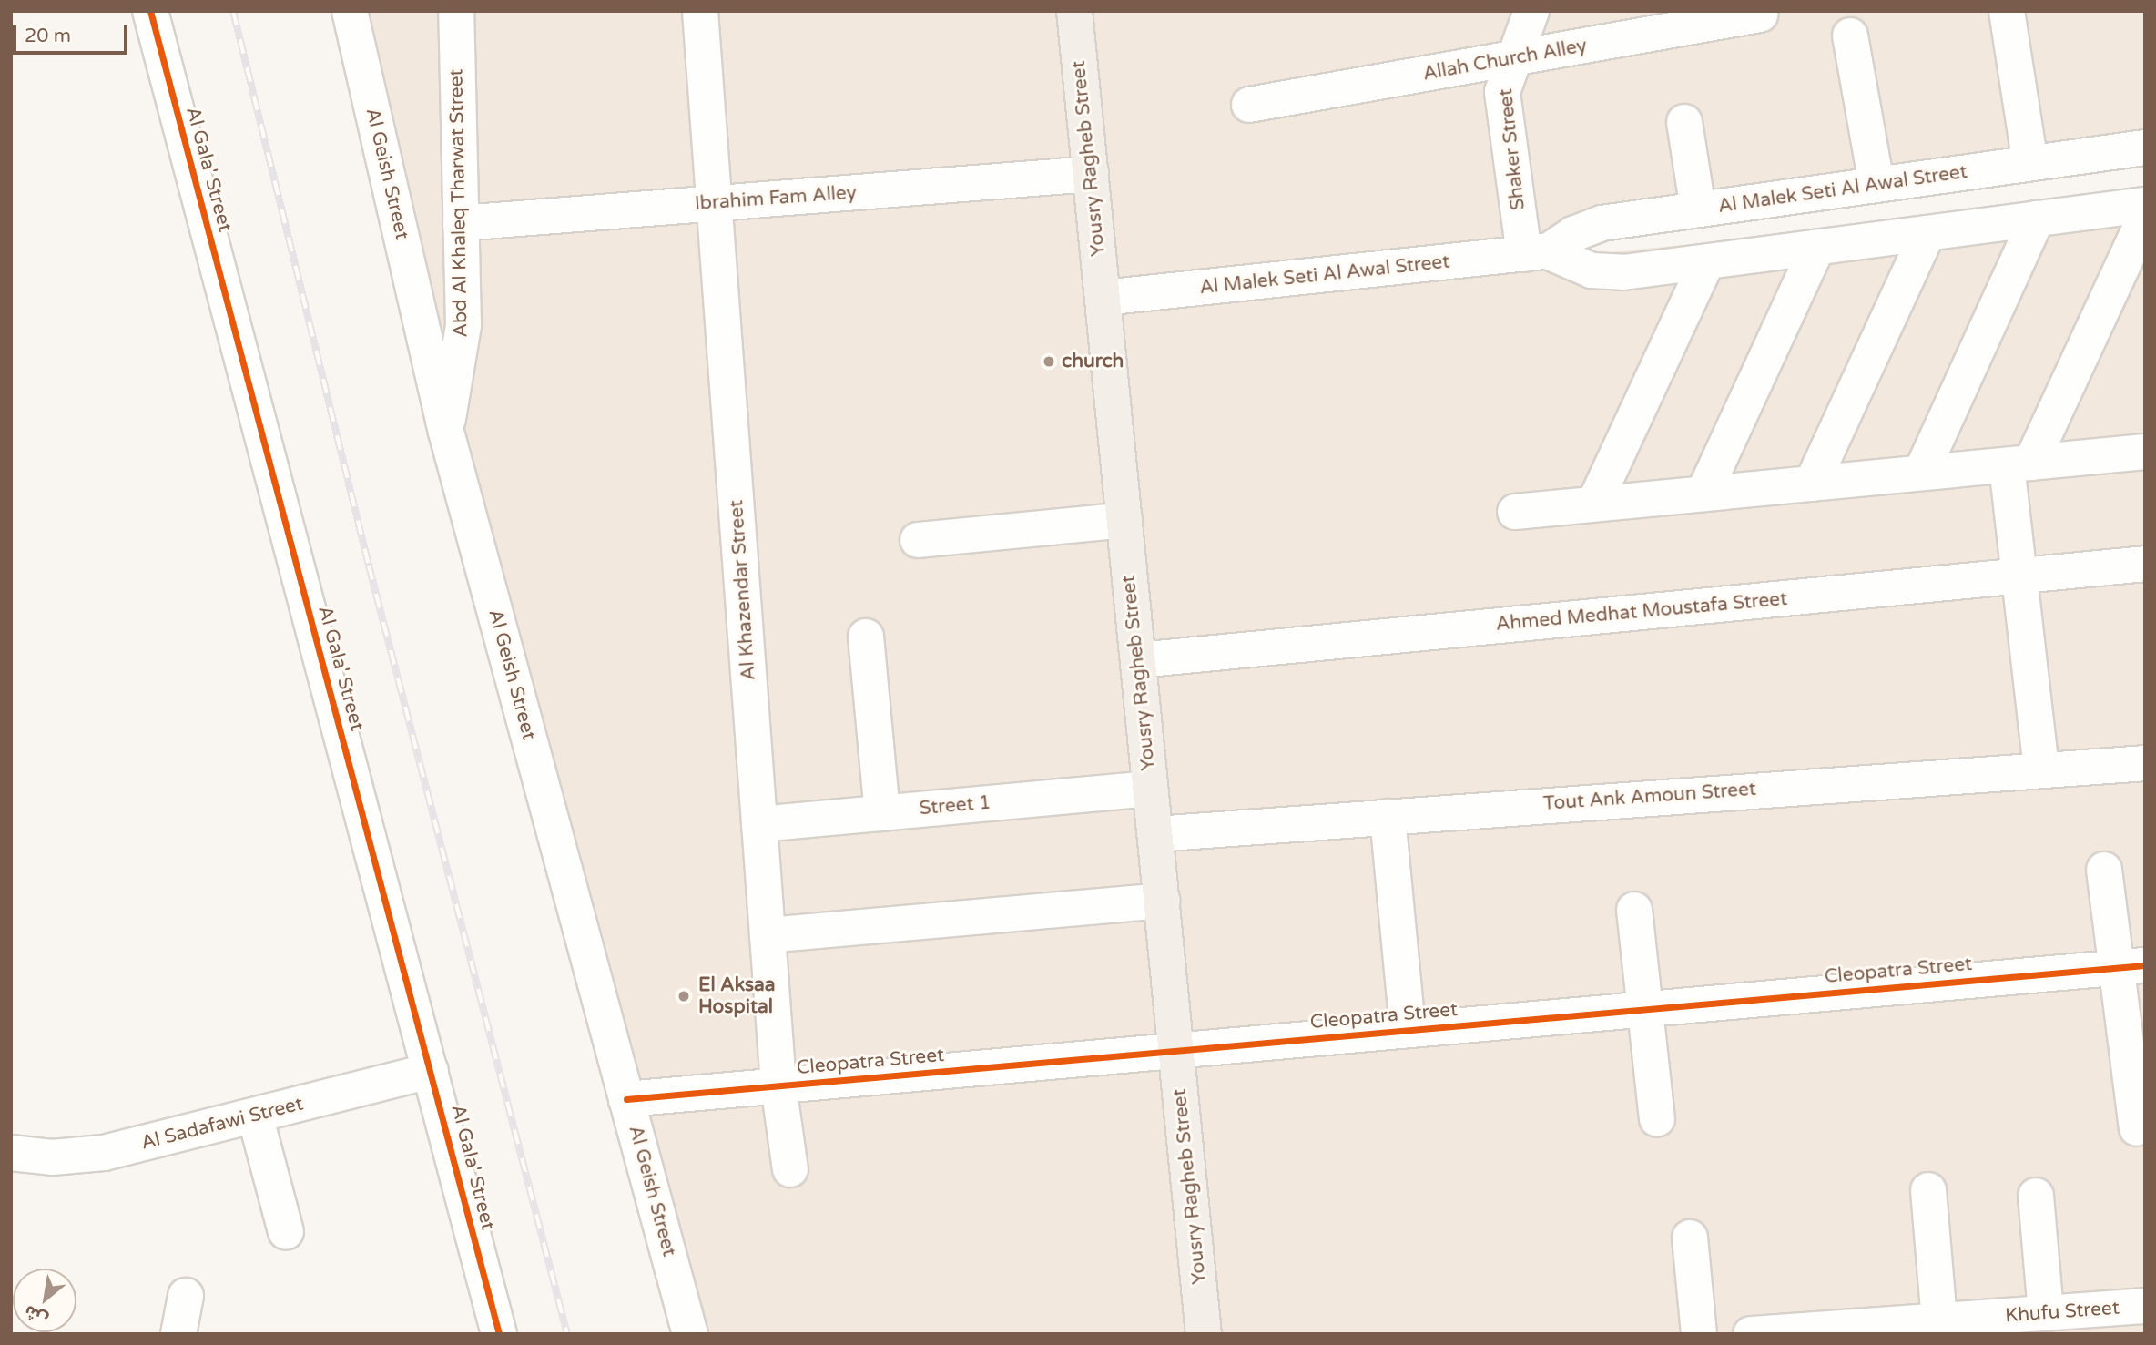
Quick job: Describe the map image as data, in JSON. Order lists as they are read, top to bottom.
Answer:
{
  "streets": {
    "main road": ["Yousry Ragheb Street"],
    "street": [
      "Allah Church Alley",
      "Shaker Street",
      "Al Gala' Street",
      "Al Geish Street",
      "Al Malek Seti Al Awal Street",
      "Ibrahim Fam Alley",
      "Abd Al Khaleq Tharwat Street",
      "Al Khazendar Street",
      "Ahmed Medhat Moustafa Street",
      "Tout Ank Amoun Street",
      "Street 1",
      "Cleopatra Street",
      "Al Sadafawi Street",
      "Khufu Street"
    ]
  },
  "crossings": [
    ["Allah Church Alley", "Shaker Street"],
    ["Shaker Street", "Al Malek Seti Al Awal Street"],
    ["Yousry Ragheb Street", "Al Malek Seti Al Awal Street"],
    ["Yousry Ragheb Street", "Ibrahim Fam Alley"],
    ["Yousry Ragheb Street", "Ahmed Medhat Moustafa Street"],
    ["Yousry Ragheb Street", "Tout Ank Amoun Street"],
    ["Yousry Ragheb Street", "Street 1"],
    ["Yousry Ragheb Street", "Cleopatra Street"],
    ["Al Gala' Street", "Al Sadafawi Street"],
    ["Al Geish Street", "Abd Al Khaleq Tharwat Street"],
    ["Al Geish Street", "Cleopatra Street"],
    ["Ibrahim Fam Alley", "Abd Al Khaleq Tharwat Street"],
    ["Ibrahim Fam Alley", "Al Khazendar Street"],
    ["Al Khazendar Street", "Street 1"],
    ["Al Khazendar Street", "Cleopatra Street"]
  ],
  "places": ["church", "El Aksaa Hospital"],
  "scale_bar": "20 m",
  "north": "bottom left"
}
